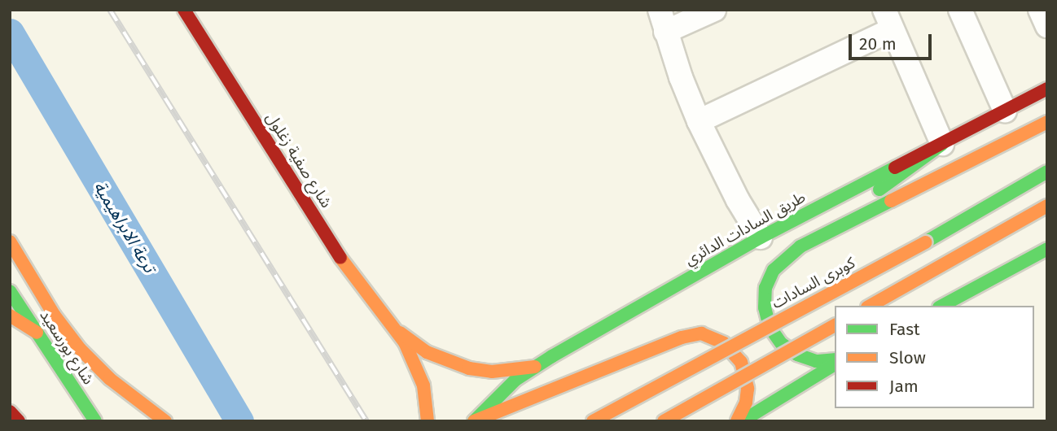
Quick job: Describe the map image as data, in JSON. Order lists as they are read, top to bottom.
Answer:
{
  "streets": {
    "main road": [
      "شارع صفية زغلول",
      "طريق السادات الدائري",
      "كوبرى السادات",
      "شارع بورسعيد"
    ]
  },
  "crossings": [
    ["شارع صفية زغلول", "طريق السادات الدائري"]
  ],
  "water": ["ترعة الابراهيمية"],
  "legend": ["Fast", "Slow", "Jam"],
  "scale_bar": "20 m"
}
